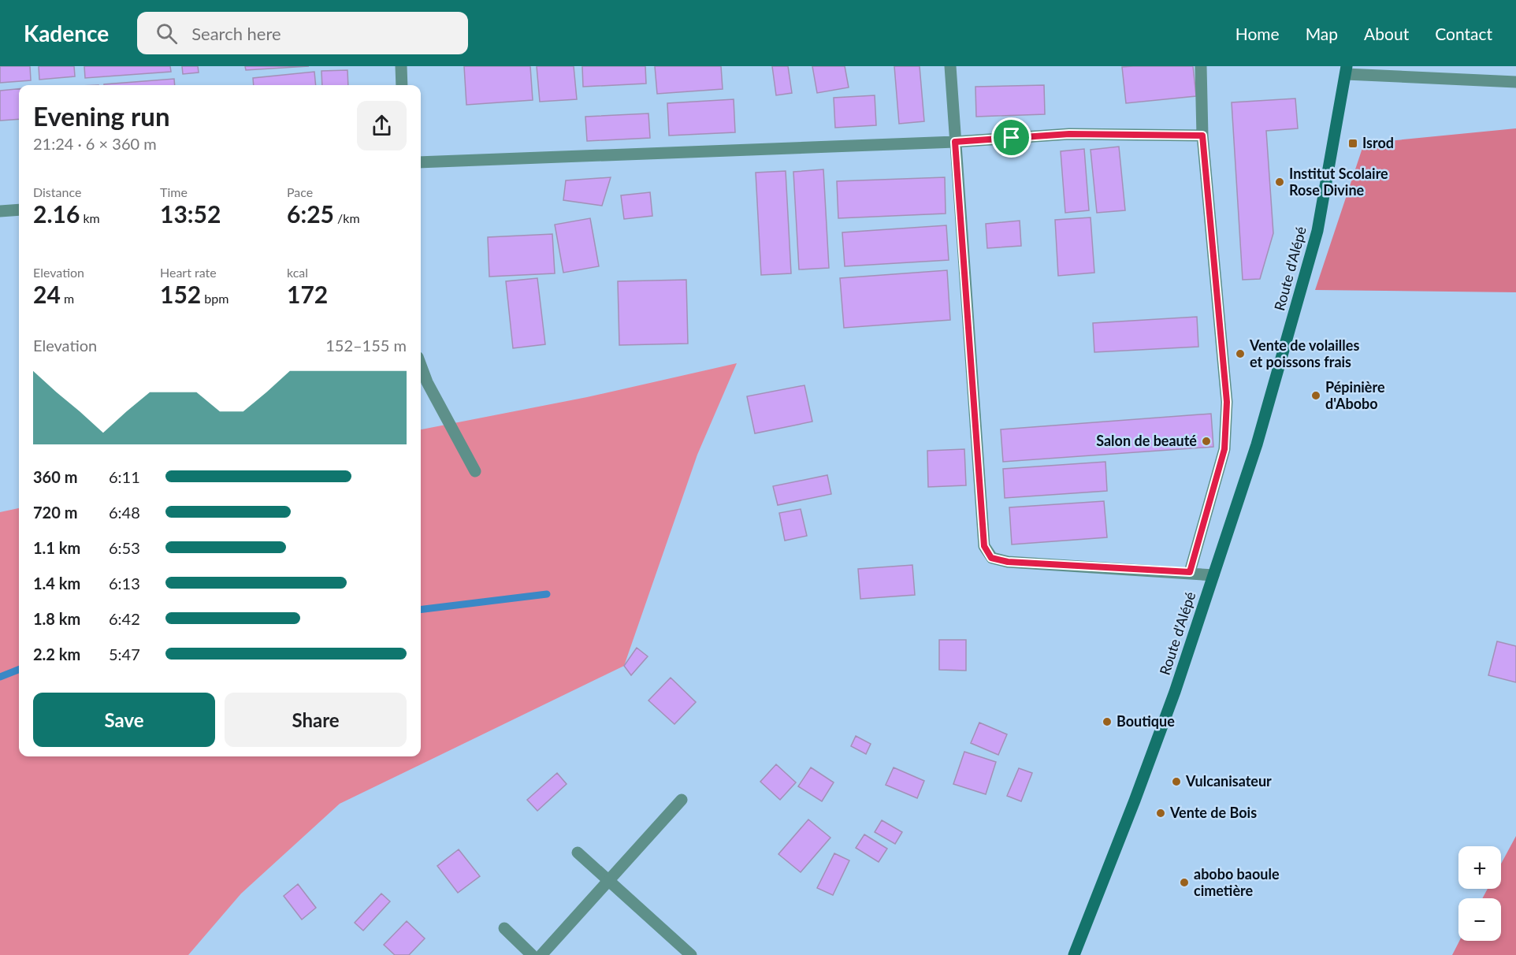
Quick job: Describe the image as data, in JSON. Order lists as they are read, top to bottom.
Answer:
{
  "streets": {
    "main road": ["Route d'Alépé"]
  },
  "places": {
    "transit": ["Isrod"],
    "other": [
      "Institut Scolaire Rose Divine",
      "Vente de volailles et poissons frais",
      "Pépinière d'Abobo",
      "Salon de beauté",
      "Boutique",
      "Vulcanisateur",
      "Vente de Bois",
      "abobo baoule cimetière"
    ]
  },
  "page": {
    "header": "Kadence",
    "search": "Search here",
    "nav": [
      "Home",
      "Map",
      "About",
      "Contact"
    ],
    "heading": ["Evening run", "21:24 · 6 × 360 m"],
    "stats": [
      ["Distance", "2.16 km"],
      ["Time", "13:52"],
      ["Pace", "6:25 /km"],
      ["Elevation", "24 m"],
      ["Heart rate", "152 bpm"],
      ["kcal", "172"]
    ],
    "chart": ["Elevation", "152–155 m"],
    "list": [
      {
        "name": "360 m",
        "note": "6:11"
      },
      {
        "name": "720 m",
        "note": "6:48"
      },
      {
        "name": "1.1 km",
        "note": "6:53"
      },
      {
        "name": "1.4 km",
        "note": "6:13"
      },
      {
        "name": "1.8 km",
        "note": "6:42"
      },
      {
        "name": "2.2 km",
        "note": "5:47"
      }
    ],
    "buttons": ["Save", "Share"],
    "map_buttons": ["+", "−"]
  }
}
